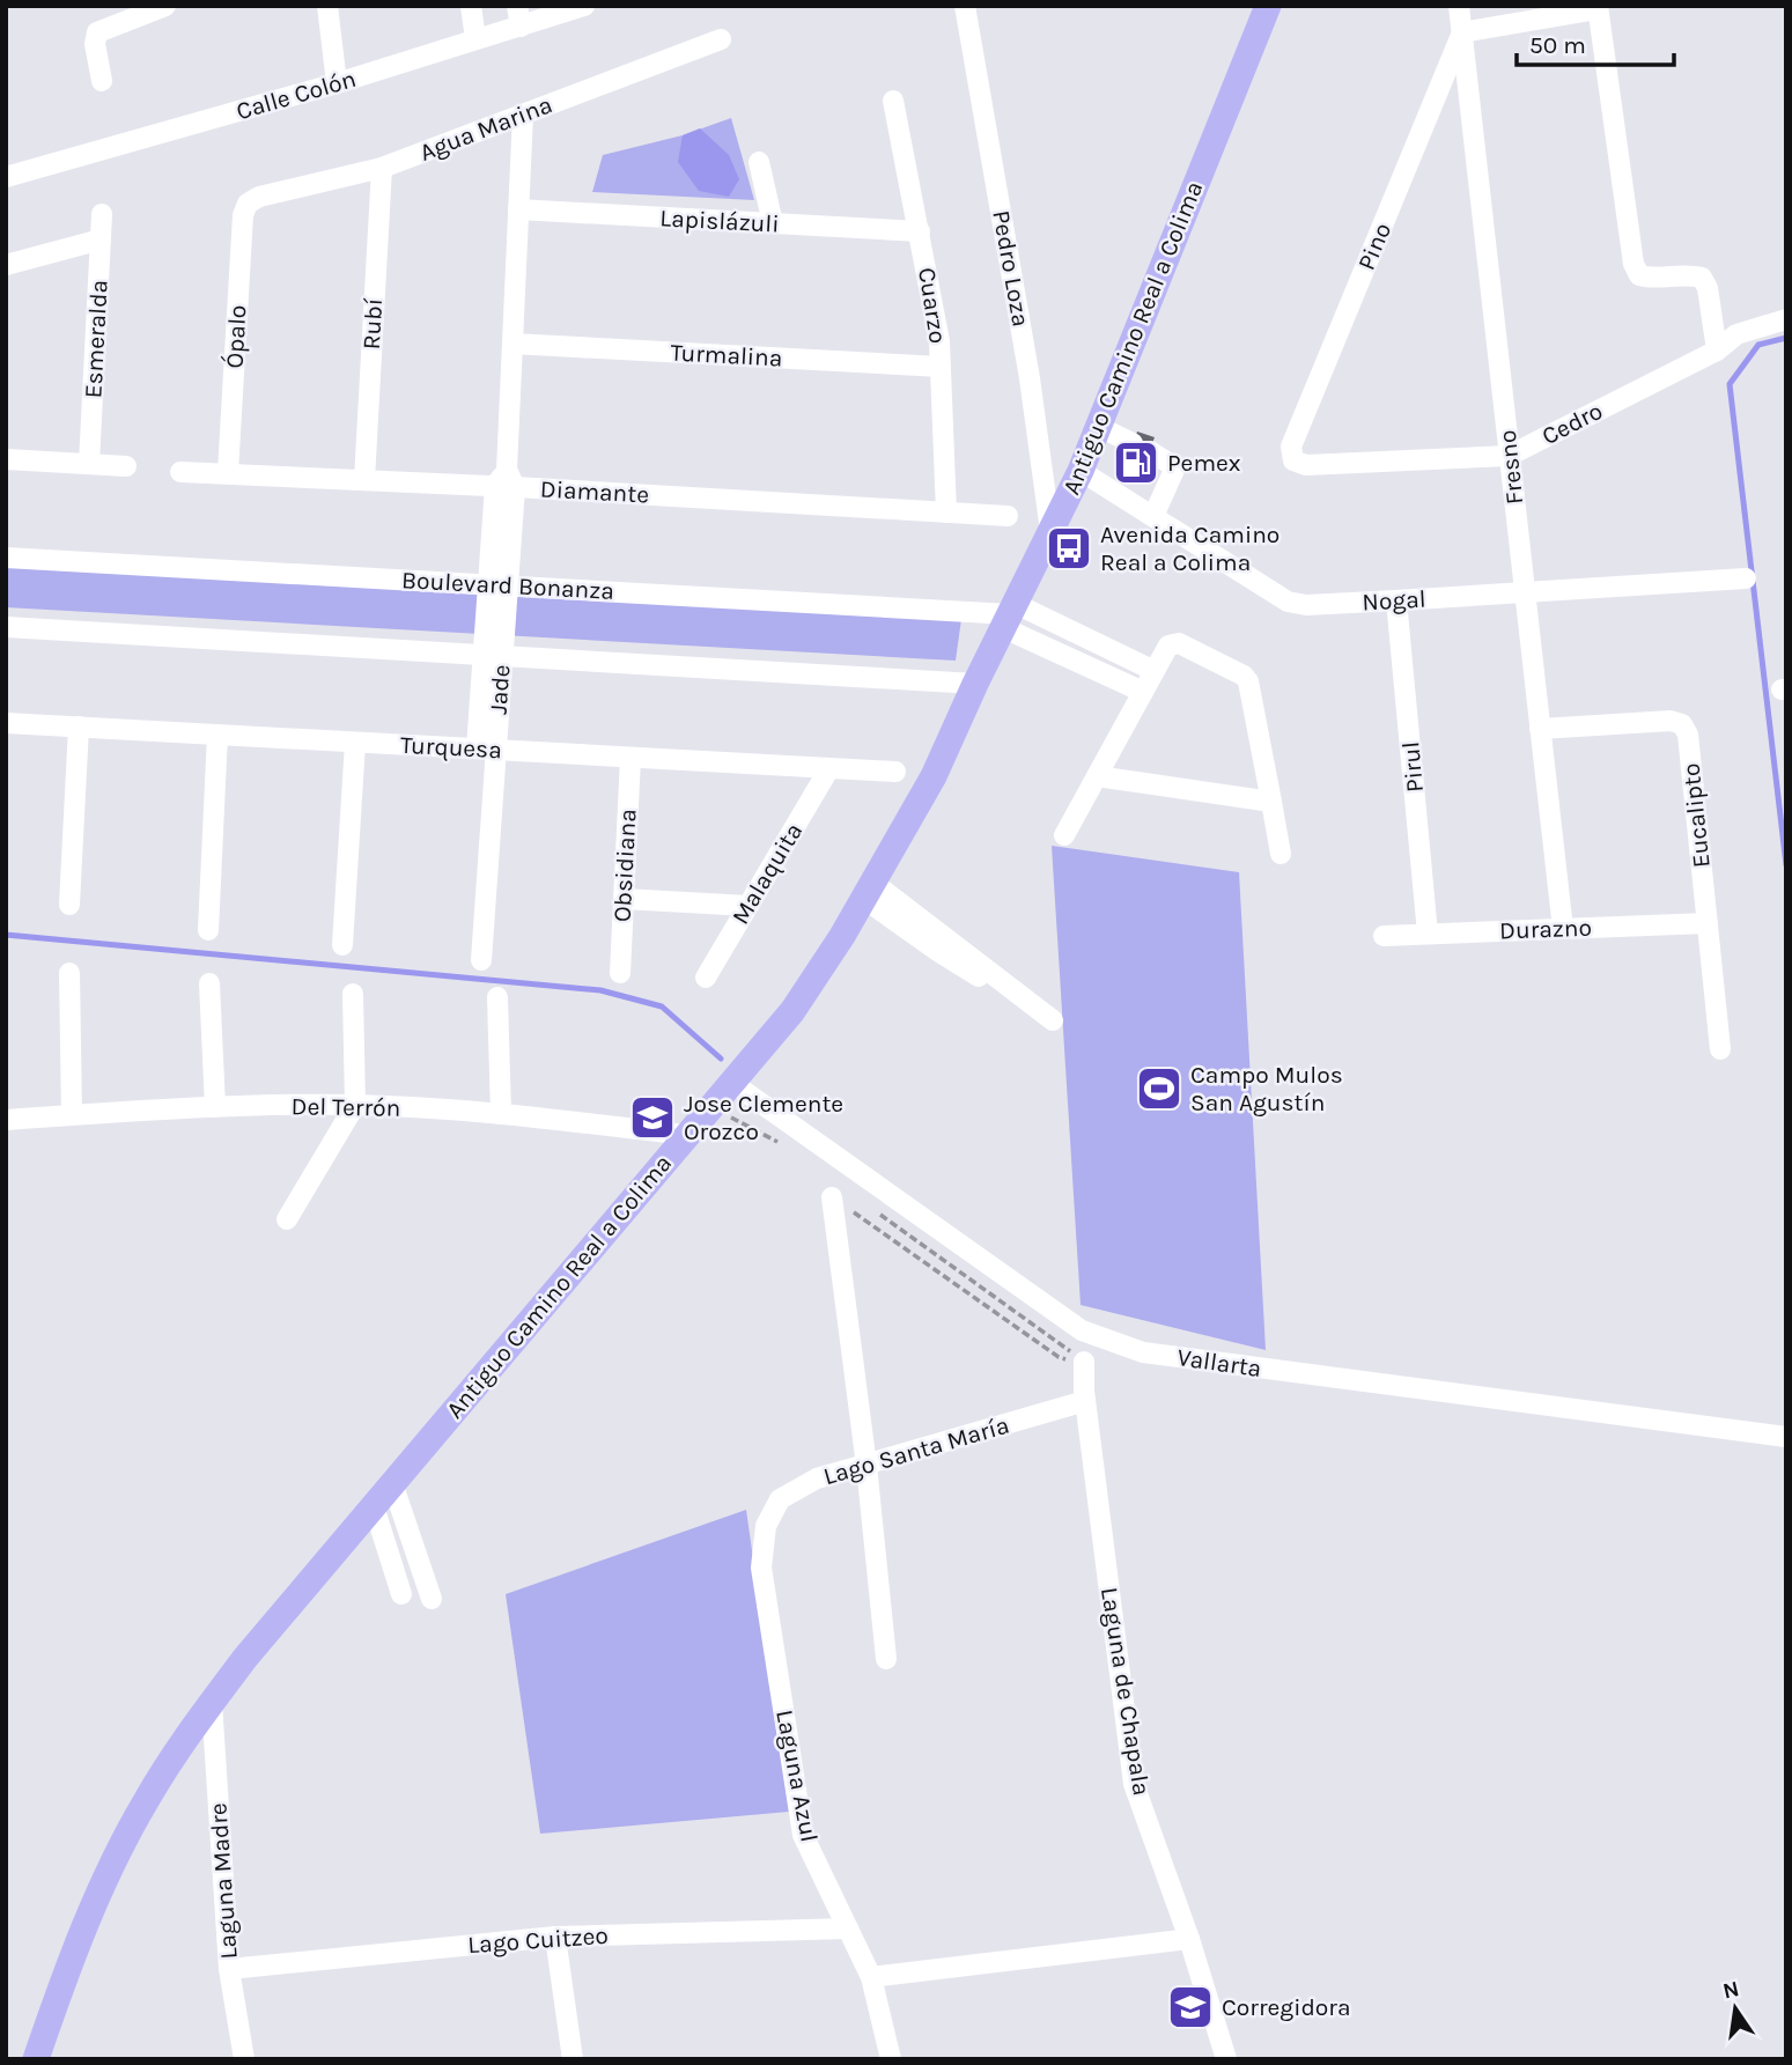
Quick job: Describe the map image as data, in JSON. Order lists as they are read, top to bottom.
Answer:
{
  "streets": {
    "main road": ["Antiguo Camino Real a Colima"],
    "street": [
      "Calle Colón",
      "Agua Marina",
      "Lapislázuli",
      "Pino",
      "Pedro Loza",
      "Cuarzo",
      "Rubí",
      "Ópalo",
      "Esmeralda",
      "Turmalina",
      "Cedro",
      "Fresno",
      "Diamante",
      "Boulevard Bonanza",
      "Nogal",
      "Jade",
      "Turquesa",
      "Pirul",
      "Eucalipto",
      "Obsidiana",
      "Malaquita",
      "Durazno",
      "Del Terrón",
      "Vallarta",
      "Lago Santa María",
      "Laguna de Chapala",
      "Laguna Azul",
      "Laguna Madre",
      "Lago Cuitzeo"
    ]
  },
  "crossings": [
    ["Agua Marina", "Rubí"],
    ["Agua Marina", "Ópalo"],
    ["Agua Marina", "Jade"],
    ["Lapislázuli", "Cuarzo"],
    ["Lapislázuli", "Jade"],
    ["Pino", "Cedro"],
    ["Pino", "Fresno"],
    ["Pedro Loza", "Antiguo Camino Real a Colima"],
    ["Cuarzo", "Turmalina"],
    ["Cuarzo", "Diamante"],
    ["Rubí", "Diamante"],
    ["Ópalo", "Diamante"],
    ["Antiguo Camino Real a Colima", "Boulevard Bonanza"],
    ["Antiguo Camino Real a Colima", "Nogal"],
    ["Antiguo Camino Real a Colima", "Del Terrón"],
    ["Antiguo Camino Real a Colima", "Vallarta"],
    ["Antiguo Camino Real a Colima", "Laguna Madre"],
    ["Turmalina", "Jade"],
    ["Cedro", "Fresno"],
    ["Fresno", "Nogal"],
    ["Fresno", "Eucalipto"],
    ["Fresno", "Durazno"],
    ["Diamante", "Jade"],
    ["Boulevard Bonanza", "Jade"],
    ["Nogal", "Pirul"],
    ["Jade", "Turquesa"],
    ["Turquesa", "Obsidiana"],
    ["Turquesa", "Malaquita"],
    ["Pirul", "Durazno"],
    ["Eucalipto", "Durazno"],
    ["Lago Santa María", "Laguna de Chapala"],
    ["Lago Santa María", "Laguna Azul"],
    ["Laguna Azul", "Lago Cuitzeo"],
    ["Laguna Madre", "Lago Cuitzeo"]
  ],
  "places": {
    "fuel station": ["Pemex"],
    "bus stop": ["Avenida Camino Real a Colima"],
    "sports": ["Campo Mulos San Agustín"],
    "school or university": ["Jose Clemente Orozco", "Corregidora"]
  },
  "scale_bar": "50 m",
  "north": "top"
}
